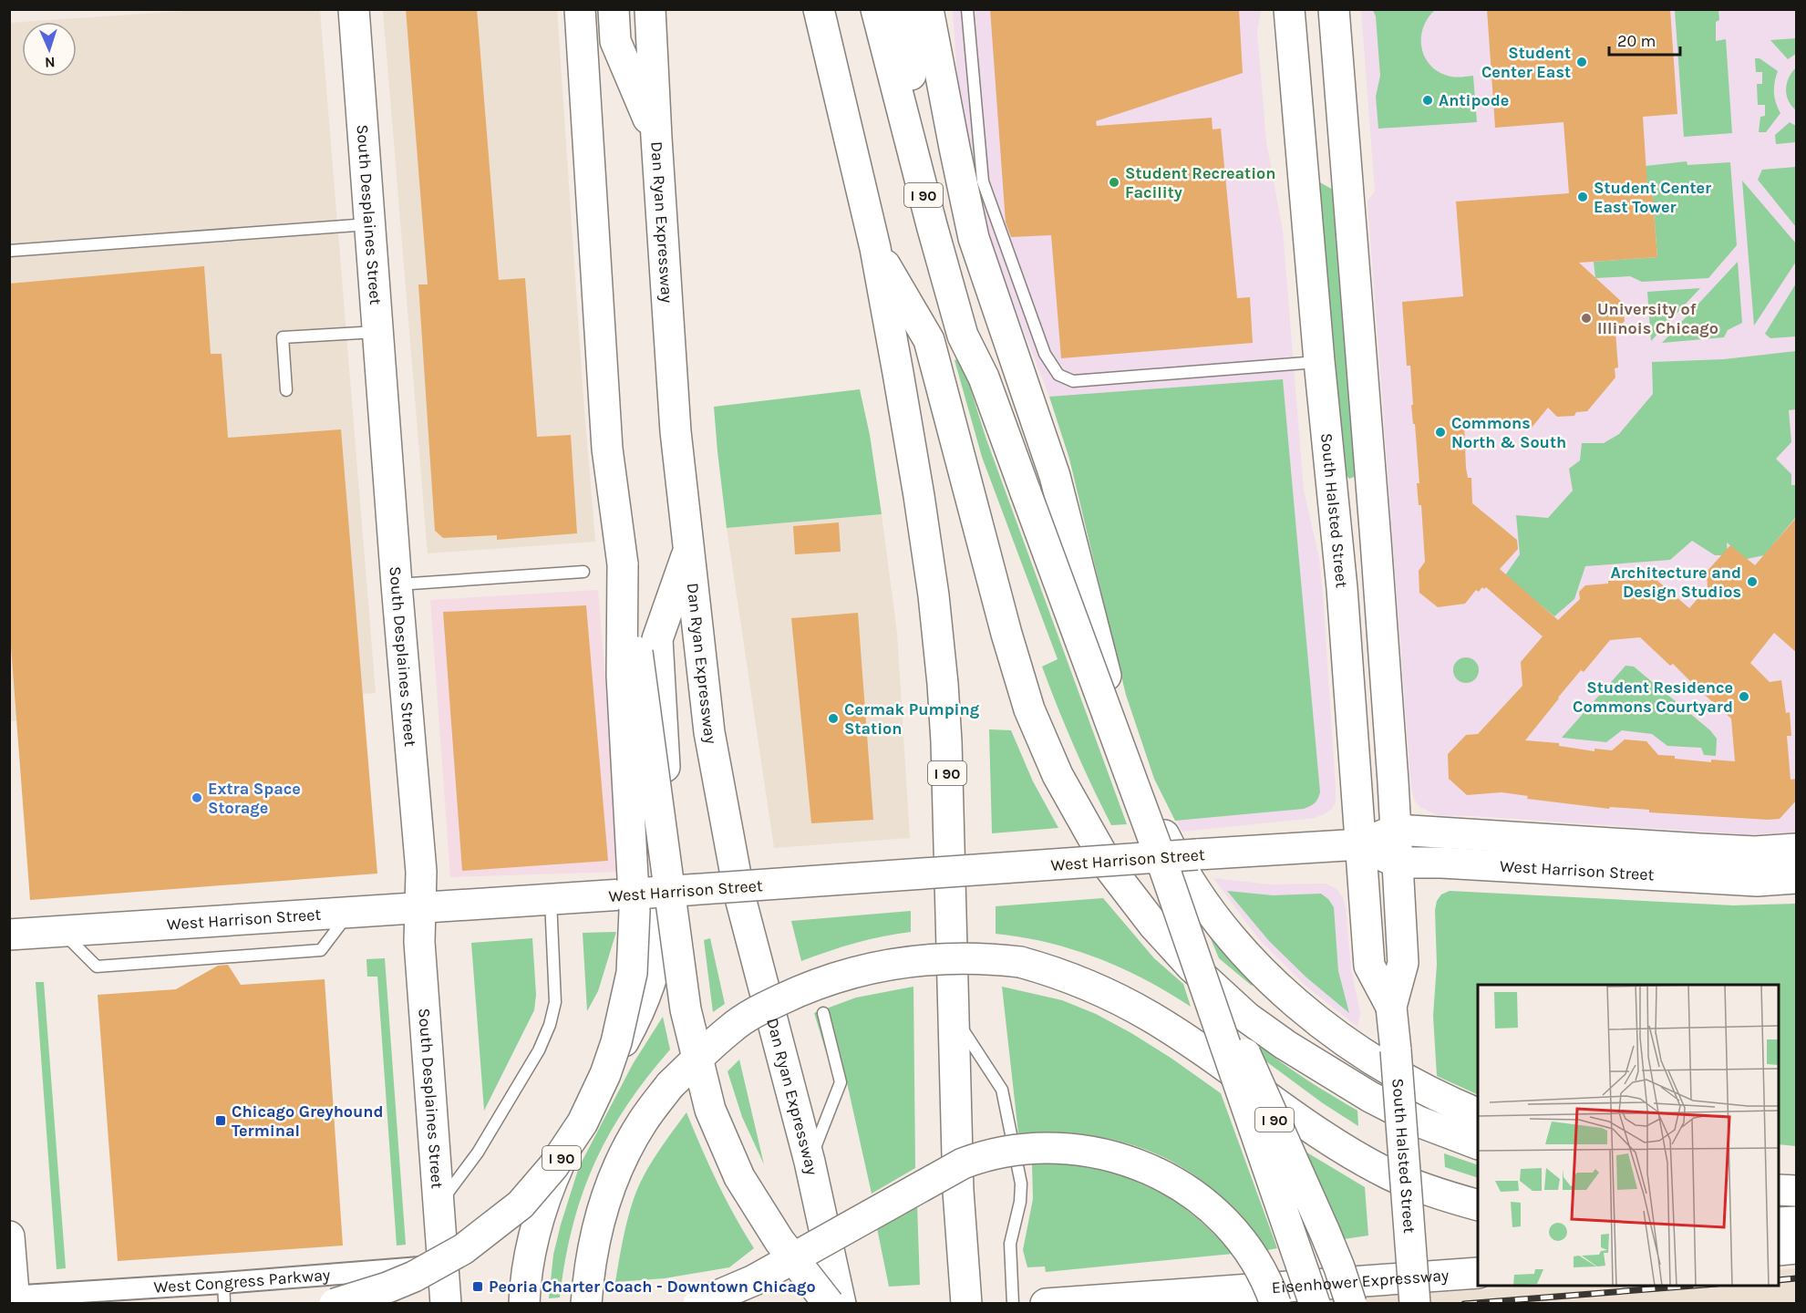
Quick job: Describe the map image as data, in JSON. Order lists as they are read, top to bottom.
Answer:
{
  "streets": {
    "main road": [
      "I 90",
      "South Desplaines Street",
      "Dan Ryan Expressway",
      "South Halsted Street",
      "West Harrison Street",
      "Eisenhower Expressway"
    ],
    "street": ["West Congress Parkway"]
  },
  "crossings": [
    ["I 90", "Dan Ryan Expressway"],
    ["South Desplaines Street", "West Harrison Street"],
    ["South Desplaines Street", "West Congress Parkway"],
    ["South Halsted Street", "West Harrison Street"]
  ],
  "places": {
    "other": [
      "Student Center East",
      "Antipode",
      "Student Recreation Facility",
      "Student Center East Tower",
      "University of Illinois Chicago",
      "Commons North & South",
      "Architecture and Design Studios",
      "Student Residence Commons Courtyard",
      "Cermak Pumping Station",
      "Extra Space Storage"
    ],
    "transit": ["Chicago Greyhound Terminal", "Peoria Charter Coach - Downtown Chicago"]
  },
  "scale_bar": "20 m",
  "north": "bottom"
}
